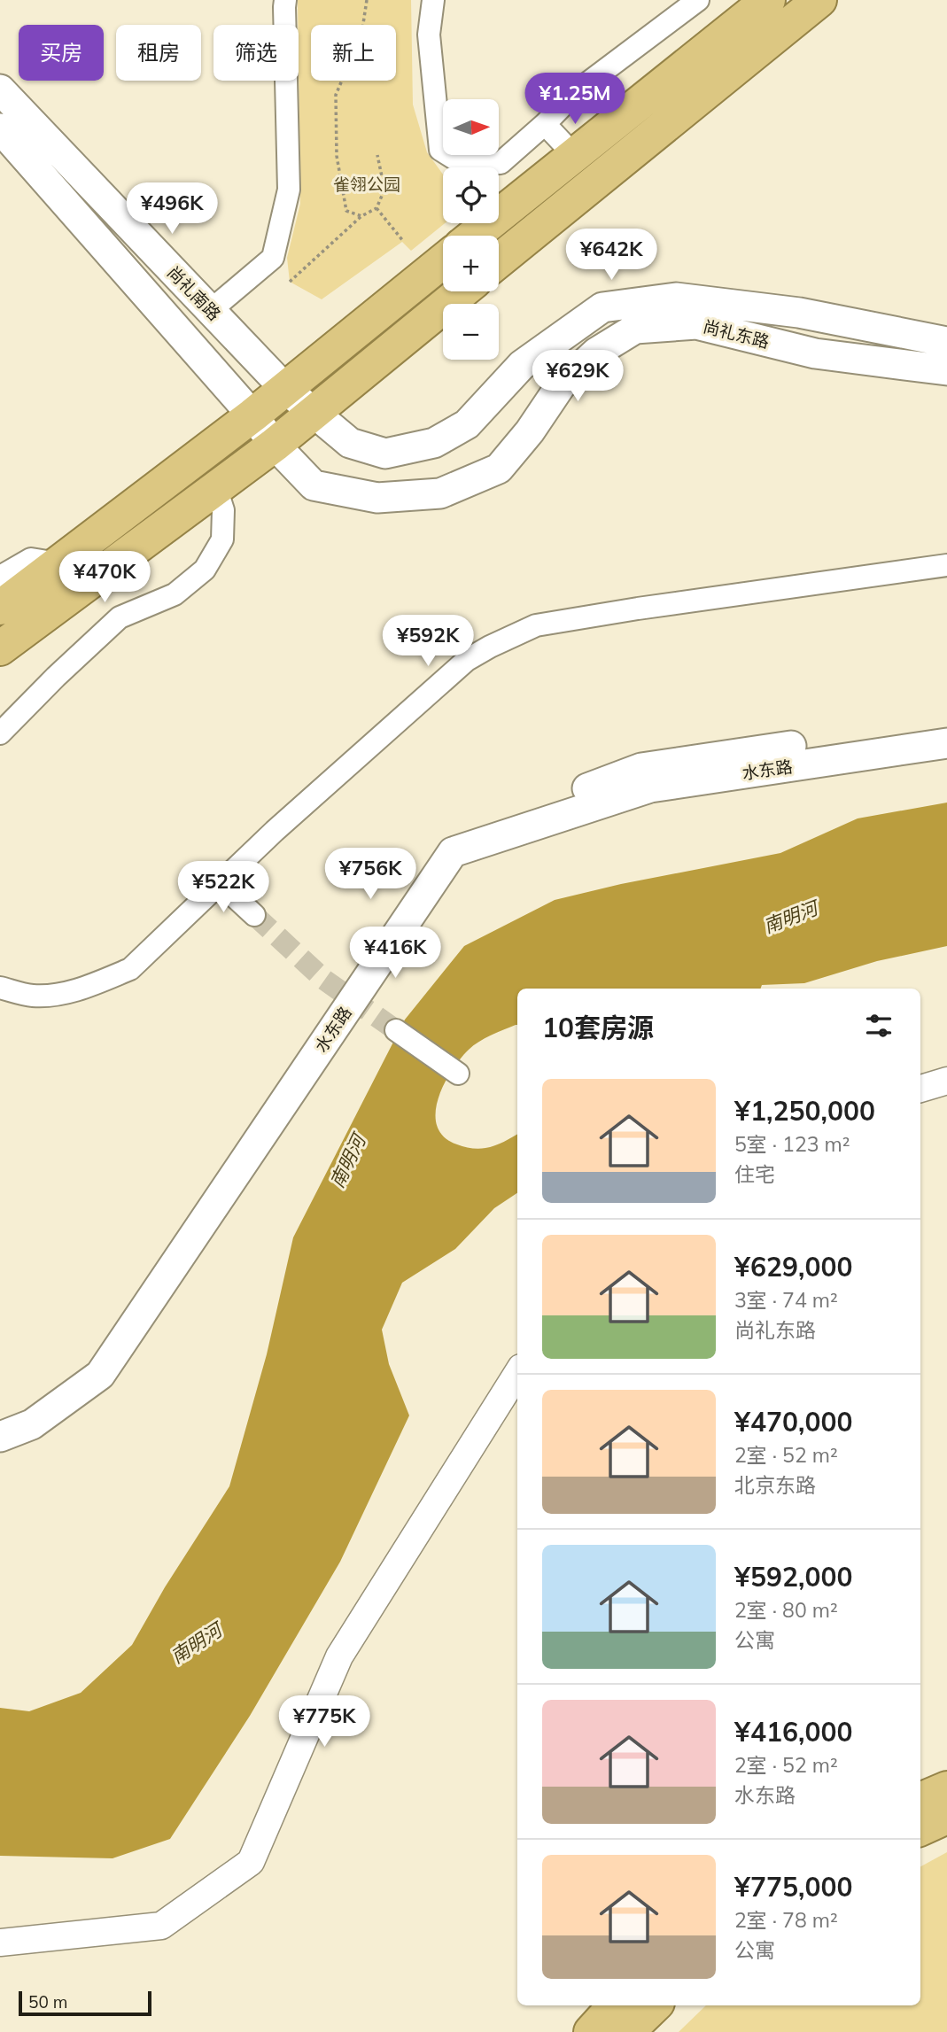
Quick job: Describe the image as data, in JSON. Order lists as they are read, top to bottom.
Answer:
{
  "streets": {
    "main road": ["尚礼南路", "尚礼东路", "水东路"]
  },
  "crossings": [
    ["尚礼南路", "尚礼东路"]
  ],
  "water": ["南明河"],
  "parks": ["雀翎公园"],
  "scale_bar": "50 m",
  "north": "right",
  "page": {
    "chip": [
      "买房",
      "租房",
      "筛选",
      "新上"
    ],
    "price": [
      "¥1.25M",
      "¥496K",
      "¥642K",
      "¥629K",
      "¥470K",
      "¥592K",
      "¥756K",
      "¥522K",
      "¥416K",
      "¥775K"
    ],
    "map_buttons": ["+", "−"],
    "heading": "10套房源",
    "list": [
      {
        "name": "¥1,250,000",
        "note": "5室 · 123 m² · 住宅"
      },
      {
        "name": "¥629,000",
        "note": "3室 · 74 m² · 尚礼东路"
      },
      {
        "name": "¥470,000",
        "note": "2室 · 52 m² · 北京东路"
      },
      {
        "name": "¥592,000",
        "note": "2室 · 80 m² · 公寓"
      },
      {
        "name": "¥416,000",
        "note": "2室 · 52 m² · 水东路"
      },
      {
        "name": "¥775,000",
        "note": "2室 · 78 m² · 公寓"
      }
    ],
    "scale": "50 m"
  }
}
